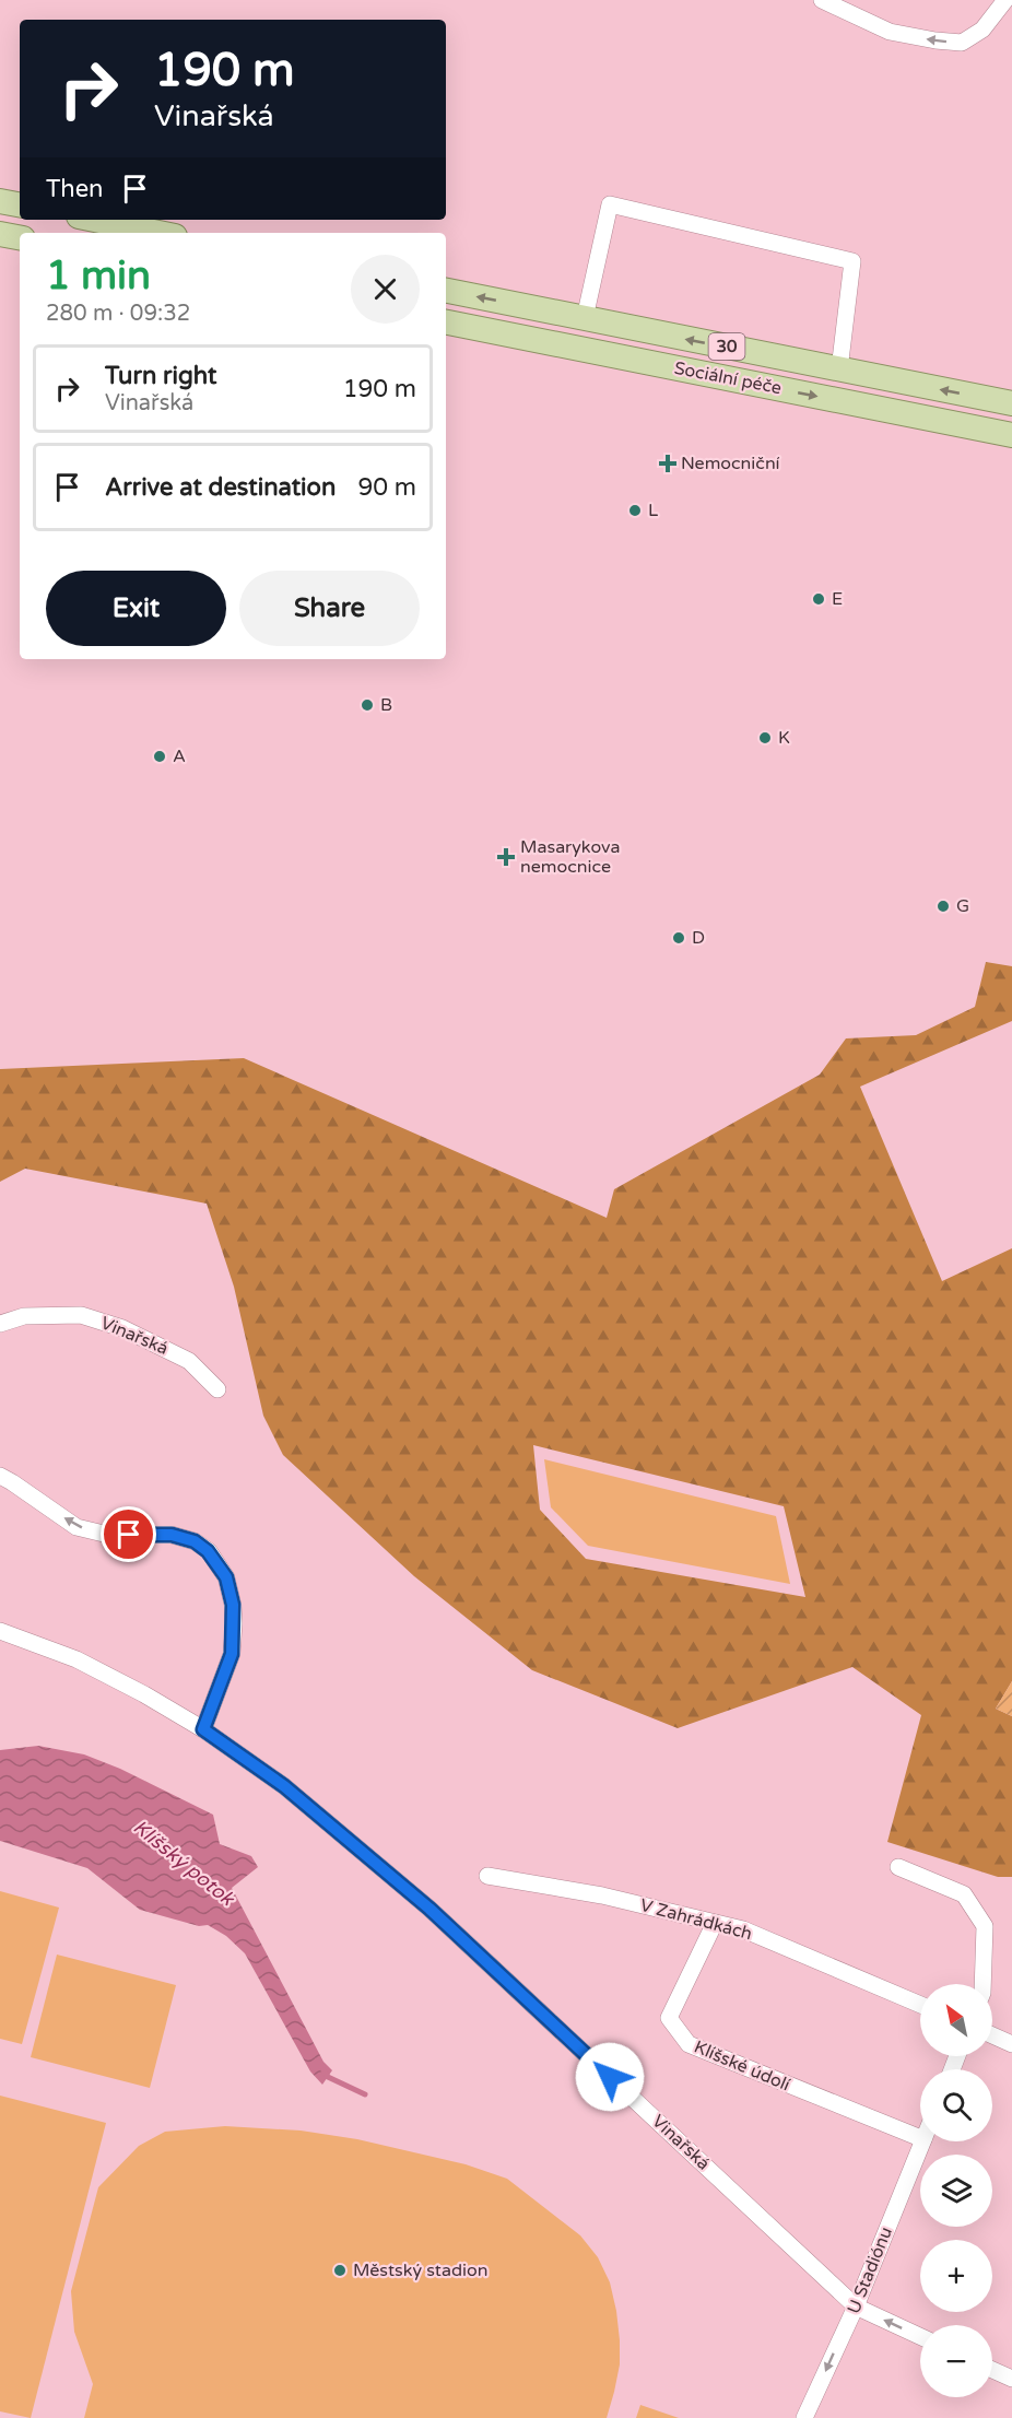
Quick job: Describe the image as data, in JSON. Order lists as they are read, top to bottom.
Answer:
{
  "streets": {
    "main road": ["30", "Sociální péče"],
    "street": [
      "Vinařská",
      "V Zahrádkách",
      "Klíšské údolí",
      "U Stadiónu"
    ]
  },
  "crossings": [
    ["Vinařská", "U Stadiónu"],
    ["V Zahrádkách", "Klíšské údolí"]
  ],
  "one_way": ["U Stadiónu"],
  "water": ["Klíšský potok"],
  "places": {
    "health": ["Nemocniční", "Masarykova nemocnice"],
    "other": [
      "L",
      "E",
      "B",
      "K",
      "A",
      "G",
      "D",
      "Městský stadion"
    ]
  },
  "north": "top left",
  "page": {
    "turn": ["190 m", "Vinařská"],
    "then": "Then",
    "heading": ["1 min", "280 m · 09:32"],
    "list": [
      {
        "name": "Turn right",
        "note": "Vinařská",
        "value": "190 m"
      },
      {
        "name": "Arrive at destination",
        "value": "90 m"
      }
    ],
    "buttons": ["Exit", "Share"],
    "map_buttons": ["+", "−"]
  }
}
